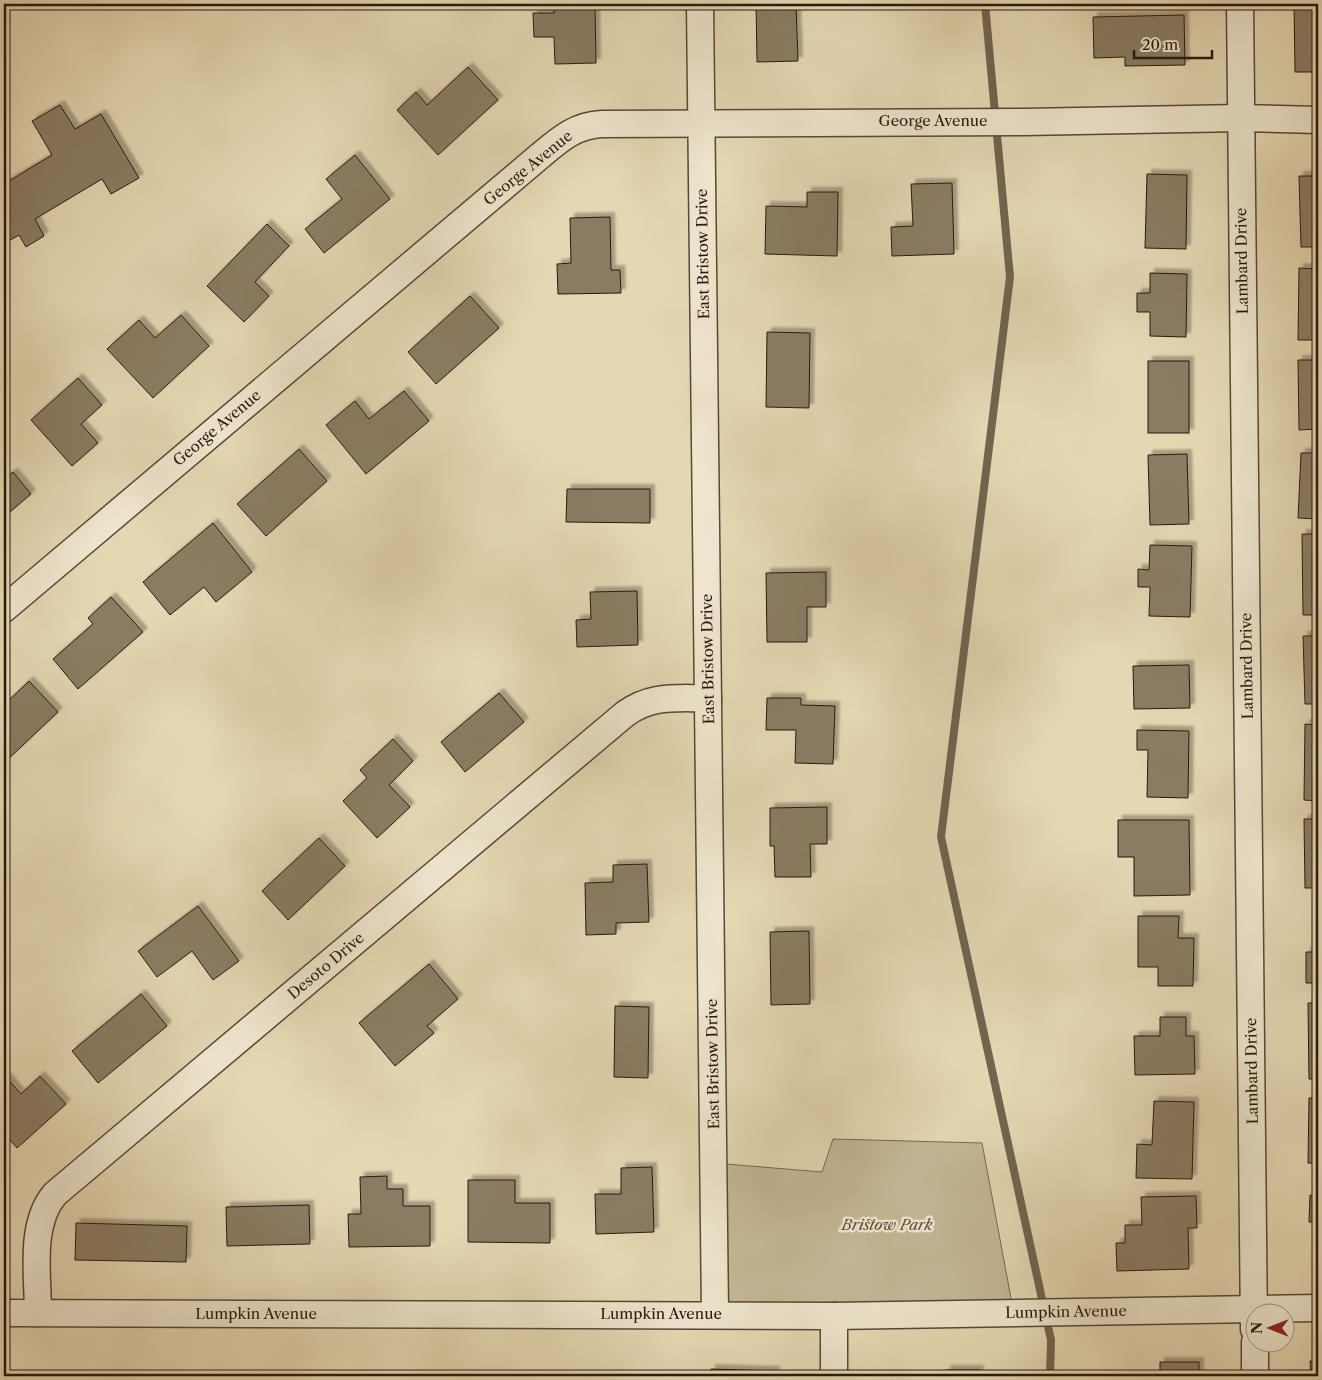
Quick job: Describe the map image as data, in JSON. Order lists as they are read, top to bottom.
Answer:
{
  "streets": {
    "street": [
      "George Avenue",
      "East Bristow Drive",
      "Lambard Drive",
      "Desoto Drive",
      "Lumpkin Avenue"
    ]
  },
  "crossings": [
    ["George Avenue", "East Bristow Drive"],
    ["George Avenue", "Lambard Drive"],
    ["East Bristow Drive", "Desoto Drive"],
    ["East Bristow Drive", "Lumpkin Avenue"],
    ["Desoto Drive", "Lumpkin Avenue"]
  ],
  "parks": ["Bristow Park"],
  "scale_bar": "20 m",
  "north": "left"
}
